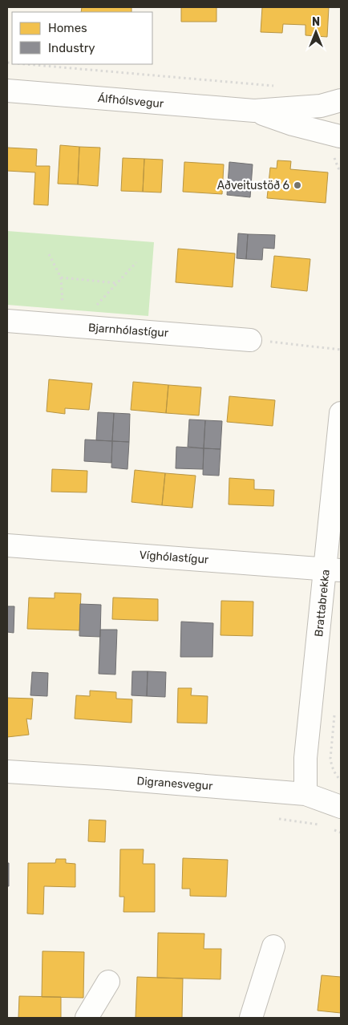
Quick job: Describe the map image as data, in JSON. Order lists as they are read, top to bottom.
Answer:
{
  "streets": {
    "street": [
      "Álfhólsvegur",
      "Bjarnhólastígur",
      "Víghólastígur",
      "Brattabrekka",
      "Digranesvegur"
    ]
  },
  "crossings": [
    ["Víghólastígur", "Brattabrekka"],
    ["Brattabrekka", "Digranesvegur"]
  ],
  "places": ["Aðveitustöð 6"],
  "legend": ["Homes", "Industry"],
  "north": "top"
}
